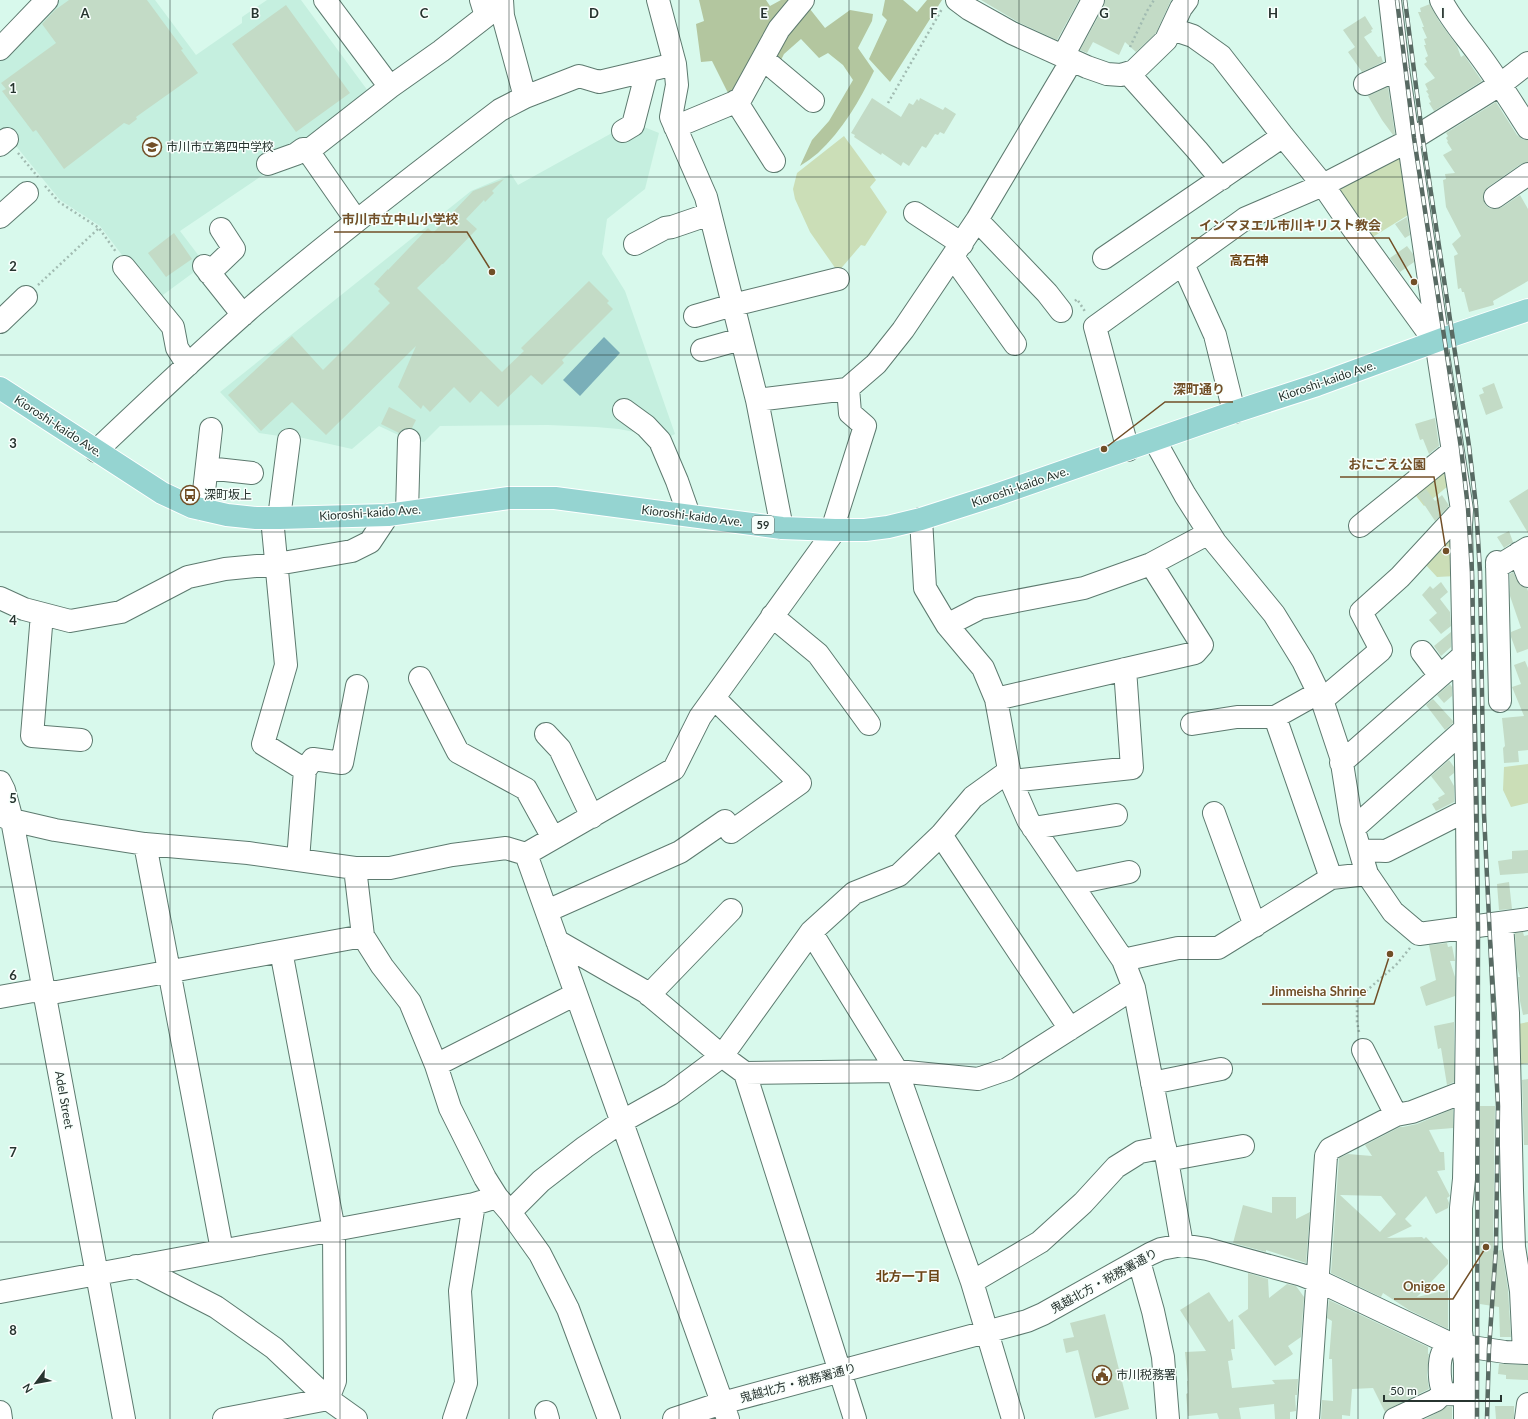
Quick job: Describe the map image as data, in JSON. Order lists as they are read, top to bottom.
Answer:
{
  "streets": {
    "main road": ["Kioroshi-kaido Ave.", "59"],
    "street": ["Adel Street", "鬼越北方・税務署通り"]
  },
  "districts": ["高石神", "北方一丁目"],
  "places": {
    "school or university": ["市川市立第四中学校"],
    "other": [
      "市川市立中山小学校",
      "インマヌエル市川キリスト教会",
      "深町通り",
      "おにごえ公園",
      "Jinmeisha Shrine",
      "Onigoe"
    ],
    "bus stop": ["深町坂上"],
    "public building": ["市川税務署"]
  },
  "scale_bar": "50 m",
  "north": "bottom left",
  "grid": {
    "columns": [
      "A",
      "B",
      "C",
      "D",
      "E",
      "F",
      "G",
      "H",
      "I"
    ],
    "rows": [
      "1",
      "2",
      "3",
      "4",
      "5",
      "6",
      "7",
      "8"
    ]
  }
}
